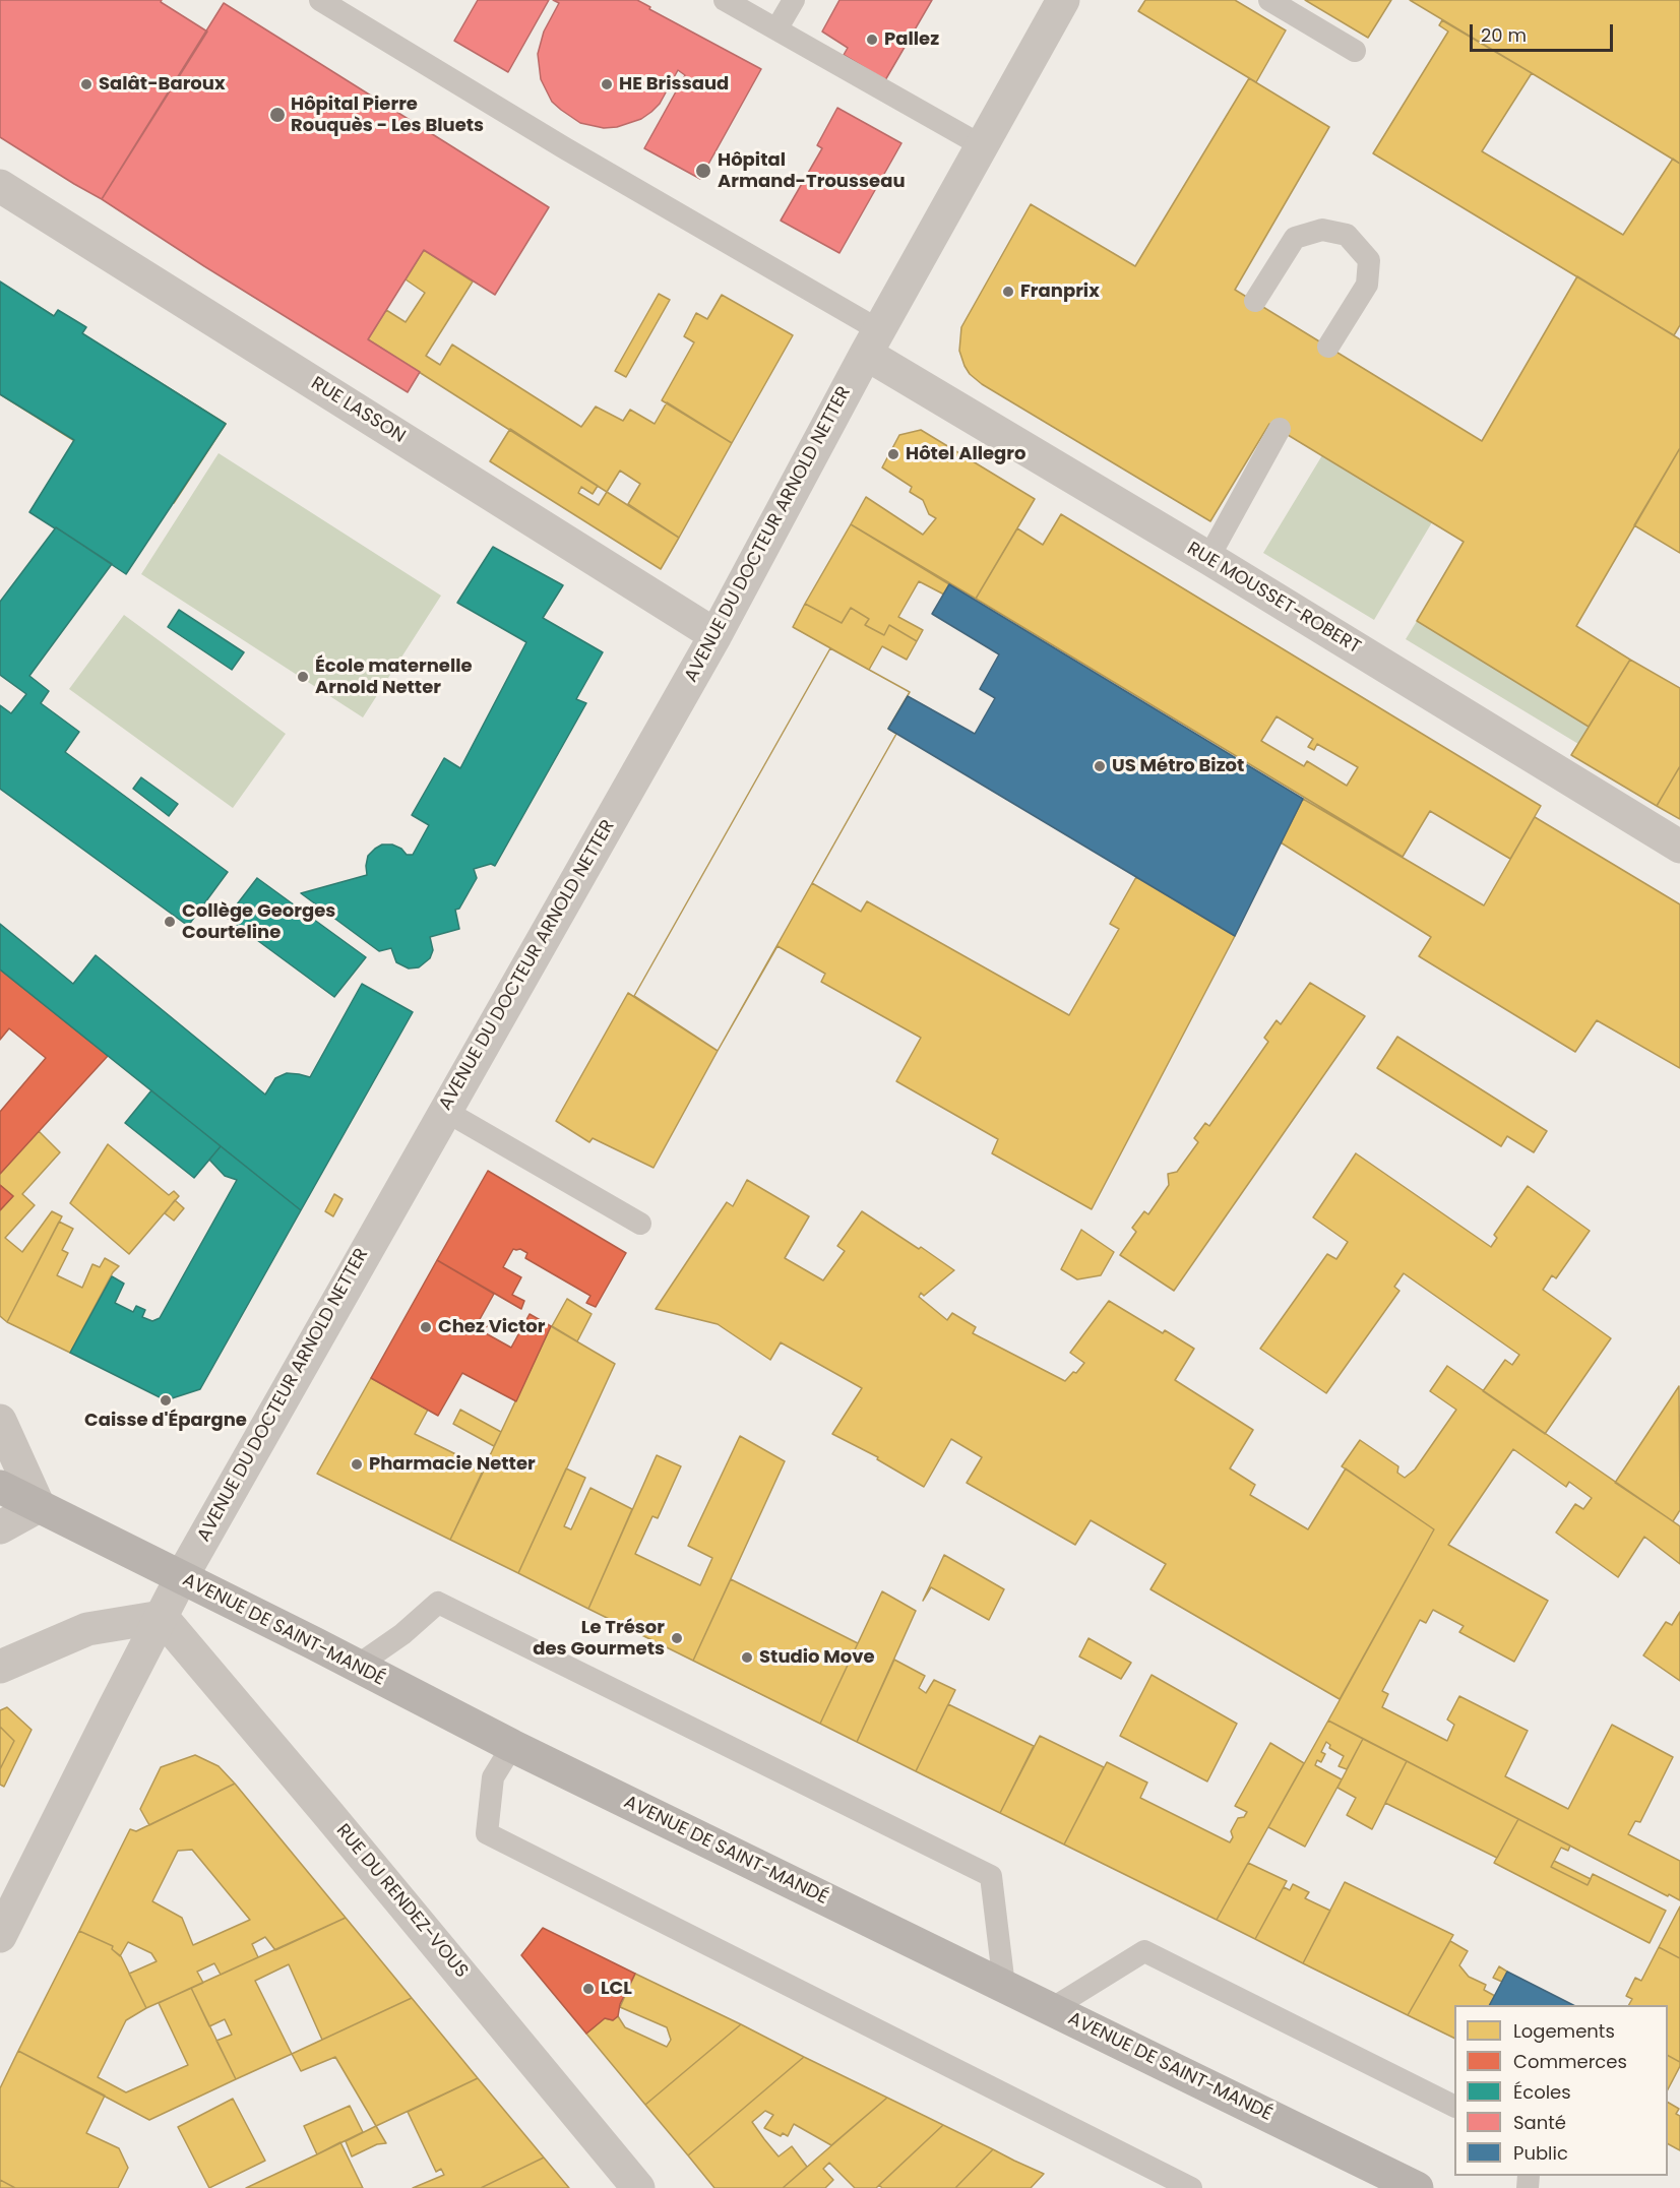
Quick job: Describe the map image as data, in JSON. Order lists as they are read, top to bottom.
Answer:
{
  "streets": {
    "main road": ["AVENUE DE SAINT-MANDÉ"],
    "street": [
      "RUE LASSON",
      "AVENUE DU DOCTEUR ARNOLD NETTER",
      "RUE MOUSSET-ROBERT",
      "RUE DU RENDEZ-VOUS"
    ]
  },
  "crossings": [
    ["RUE LASSON", "AVENUE DU DOCTEUR ARNOLD NETTER"],
    ["AVENUE DU DOCTEUR ARNOLD NETTER", "RUE MOUSSET-ROBERT"],
    ["AVENUE DU DOCTEUR ARNOLD NETTER", "AVENUE DE SAINT-MANDÉ"],
    ["AVENUE DU DOCTEUR ARNOLD NETTER", "RUE DU RENDEZ-VOUS"]
  ],
  "places": [
    "Pallez",
    "Salât-Baroux",
    "HE Brissaud",
    "Hôpital Pierre Rouquès - Les Bluets",
    "Hôpital Armand-Trousseau",
    "Franprix",
    "Hôtel Allegro",
    "École maternelle Arnold Netter",
    "US Métro Bizot",
    "Collège Georges Courteline",
    "Chez Victor",
    "Caisse d'Épargne",
    "Pharmacie Netter",
    "Le Trésor des Gourmets",
    "Studio Move",
    "LCL"
  ],
  "legend": [
    "Logements",
    "Commerces",
    "Écoles",
    "Santé",
    "Public"
  ],
  "scale_bar": "20 m"
}
